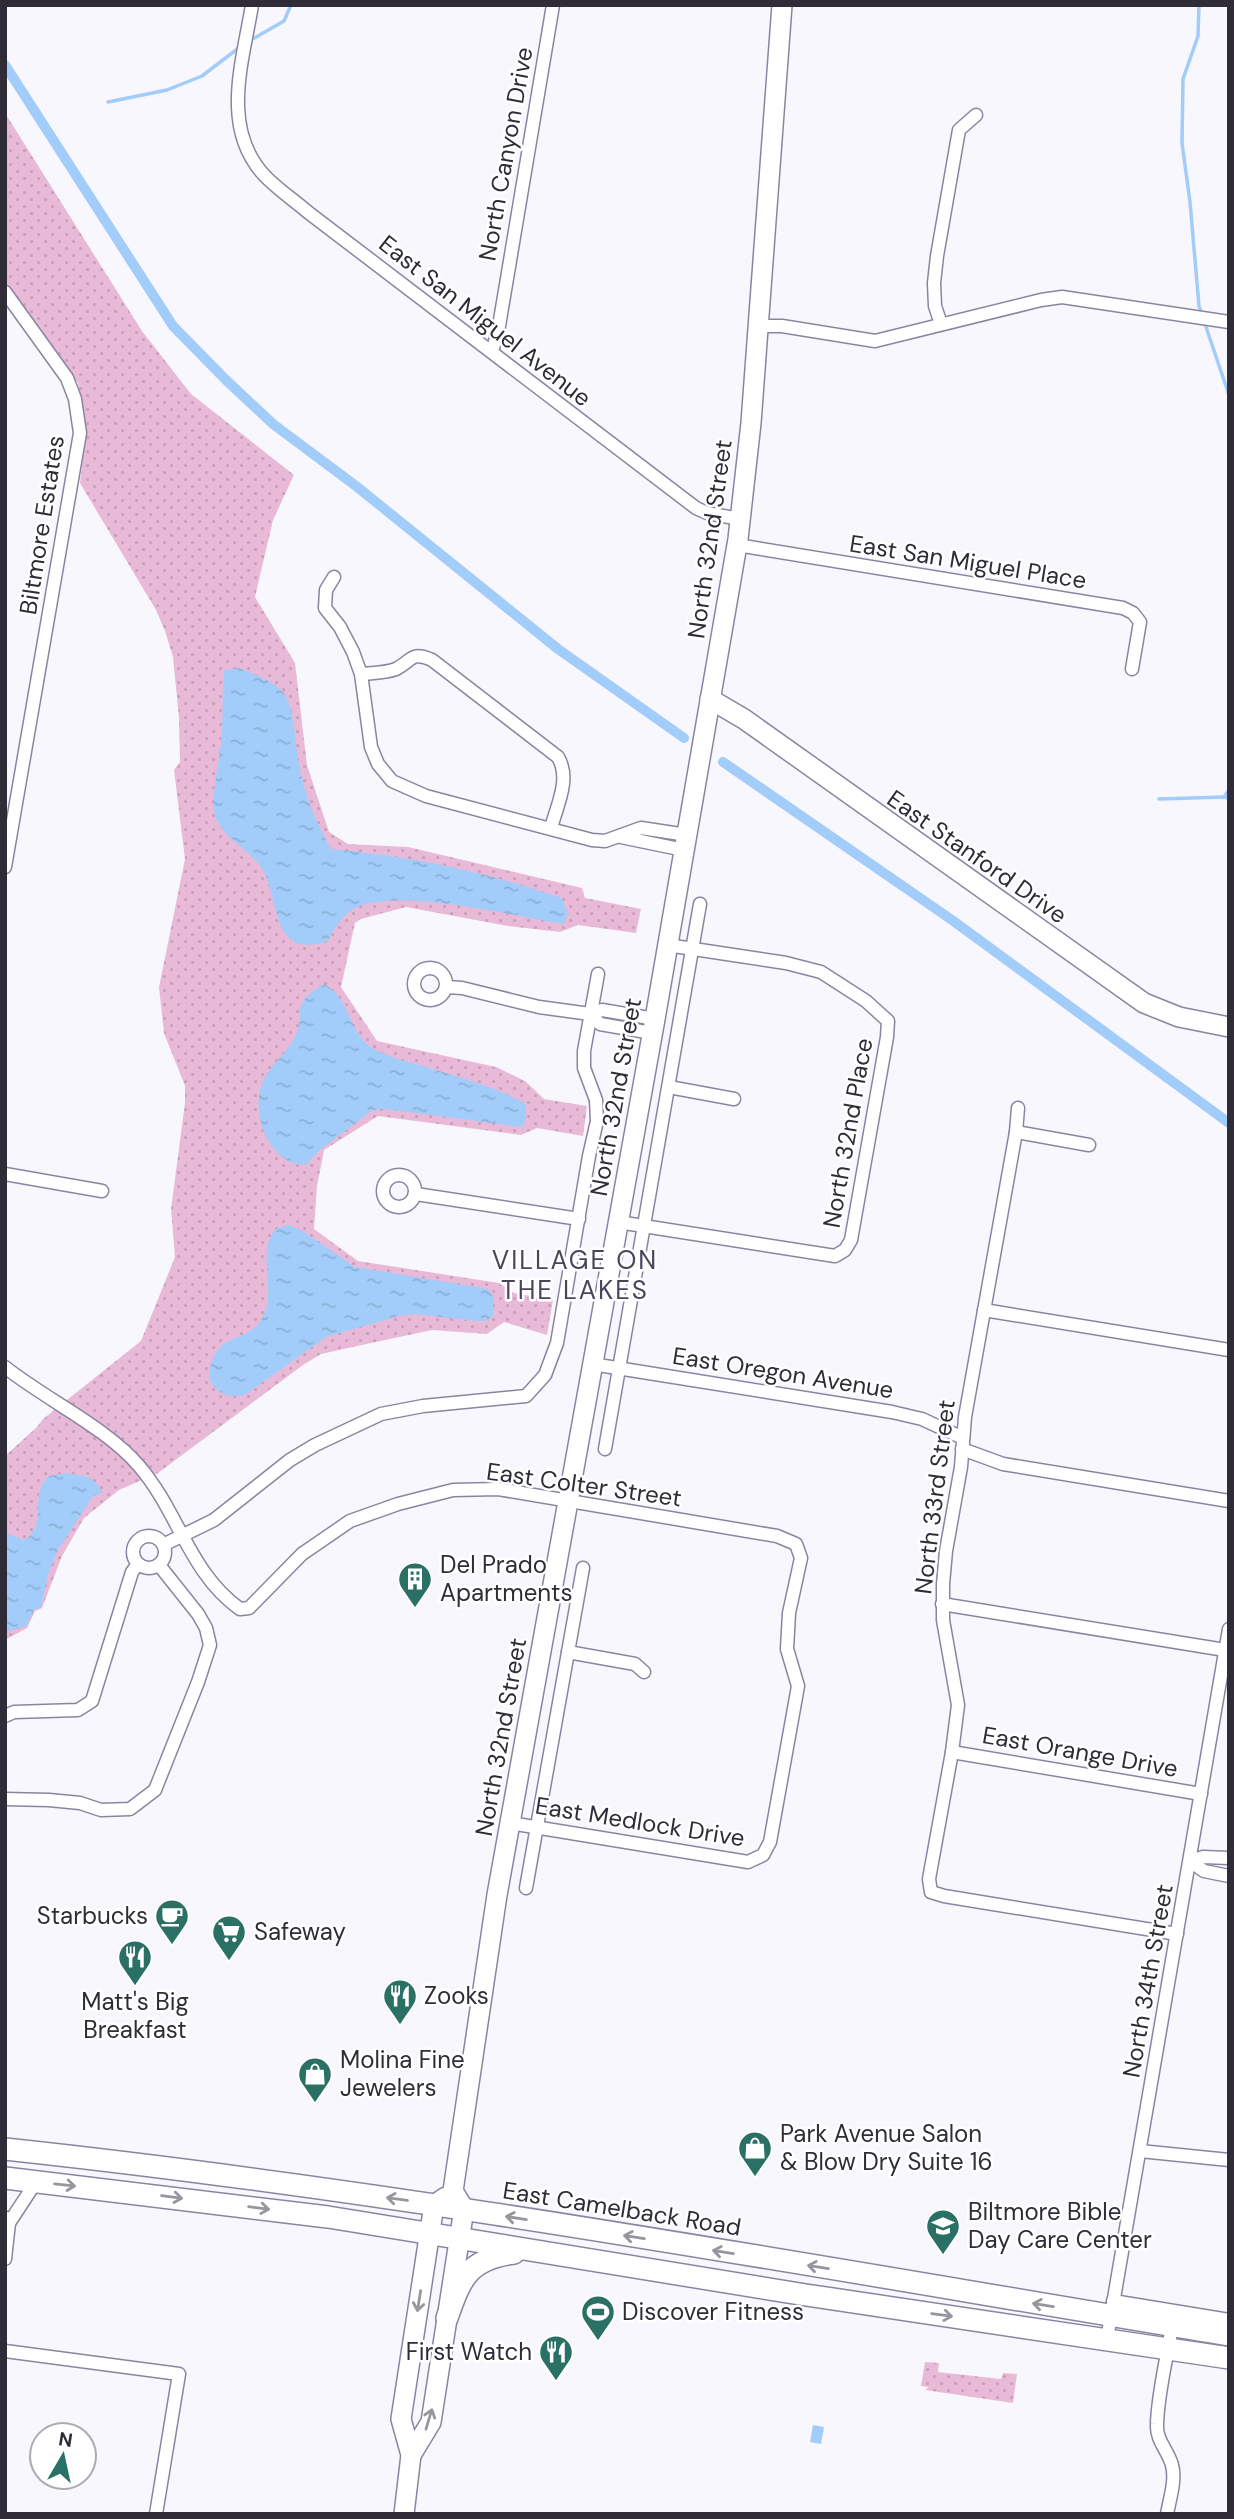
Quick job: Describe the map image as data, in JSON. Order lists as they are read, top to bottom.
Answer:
{
  "streets": {
    "main road": ["North 32nd Street", "East Stanford Drive", "East Camelback Road"],
    "street": [
      "North Canyon Drive",
      "East San Miguel Avenue",
      "Biltmore Estates",
      "East San Miguel Place",
      "North 32nd Place",
      "East Oregon Avenue",
      "East Colter Street",
      "North 33rd Street",
      "East Orange Drive",
      "East Medlock Drive",
      "North 34th Street"
    ]
  },
  "crossings": [
    ["North Canyon Drive", "East San Miguel Avenue"],
    ["East San Miguel Avenue", "North 32nd Street"],
    ["North 32nd Street", "East San Miguel Place"],
    ["North 32nd Street", "East Stanford Drive"],
    ["North 32nd Street", "North 32nd Place"],
    ["North 32nd Street", "East Oregon Avenue"],
    ["North 32nd Street", "East Colter Street"],
    ["North 32nd Street", "East Medlock Drive"],
    ["North 32nd Street", "East Camelback Road"],
    ["East Oregon Avenue", "North 33rd Street"],
    ["East Colter Street", "East Medlock Drive"],
    ["North 33rd Street", "East Orange Drive"],
    ["North 33rd Street", "North 34th Street"],
    ["East Orange Drive", "North 34th Street"],
    ["North 34th Street", "East Camelback Road"]
  ],
  "districts": ["VILLAGE ON THE LAKES"],
  "places": {
    "building": ["Del Prado Apartments"],
    "cafe": ["Starbucks"],
    "supermarket": ["Safeway"],
    "restaurant": ["Matt's Big Breakfast", "Zooks", "First Watch"],
    "shop": ["Molina Fine Jewelers", "Park Avenue Salon & Blow Dry Suite 16"],
    "school or university": ["Biltmore Bible Day Care Center"],
    "sports": ["Discover Fitness"]
  },
  "north": "top"
}
